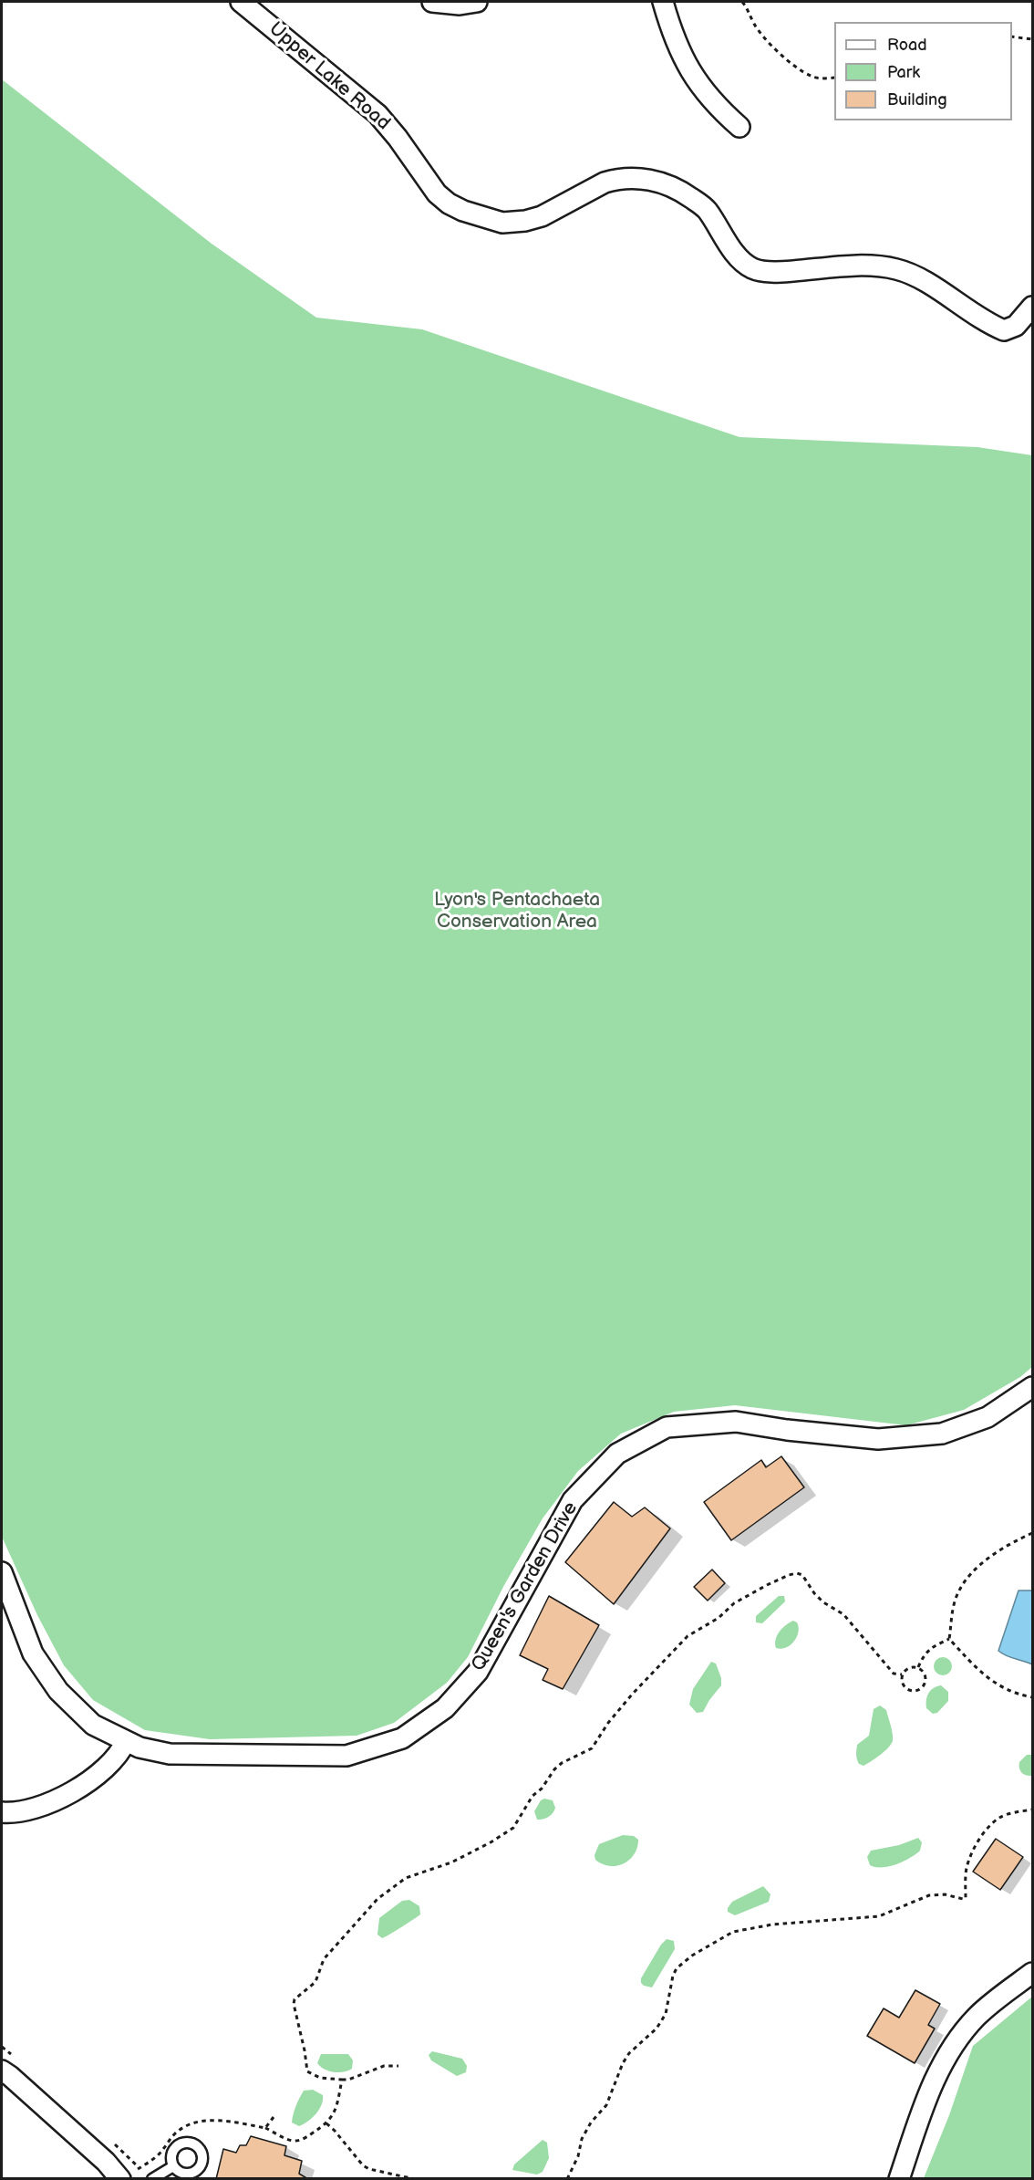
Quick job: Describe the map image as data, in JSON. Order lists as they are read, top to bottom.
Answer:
{
  "streets": {
    "street": ["Upper Lake Road", "Queen's Garden Drive"]
  },
  "parks": ["Lyon's Pentachaeta Conservation Area"],
  "legend": ["Road", "Park", "Building"]
}
